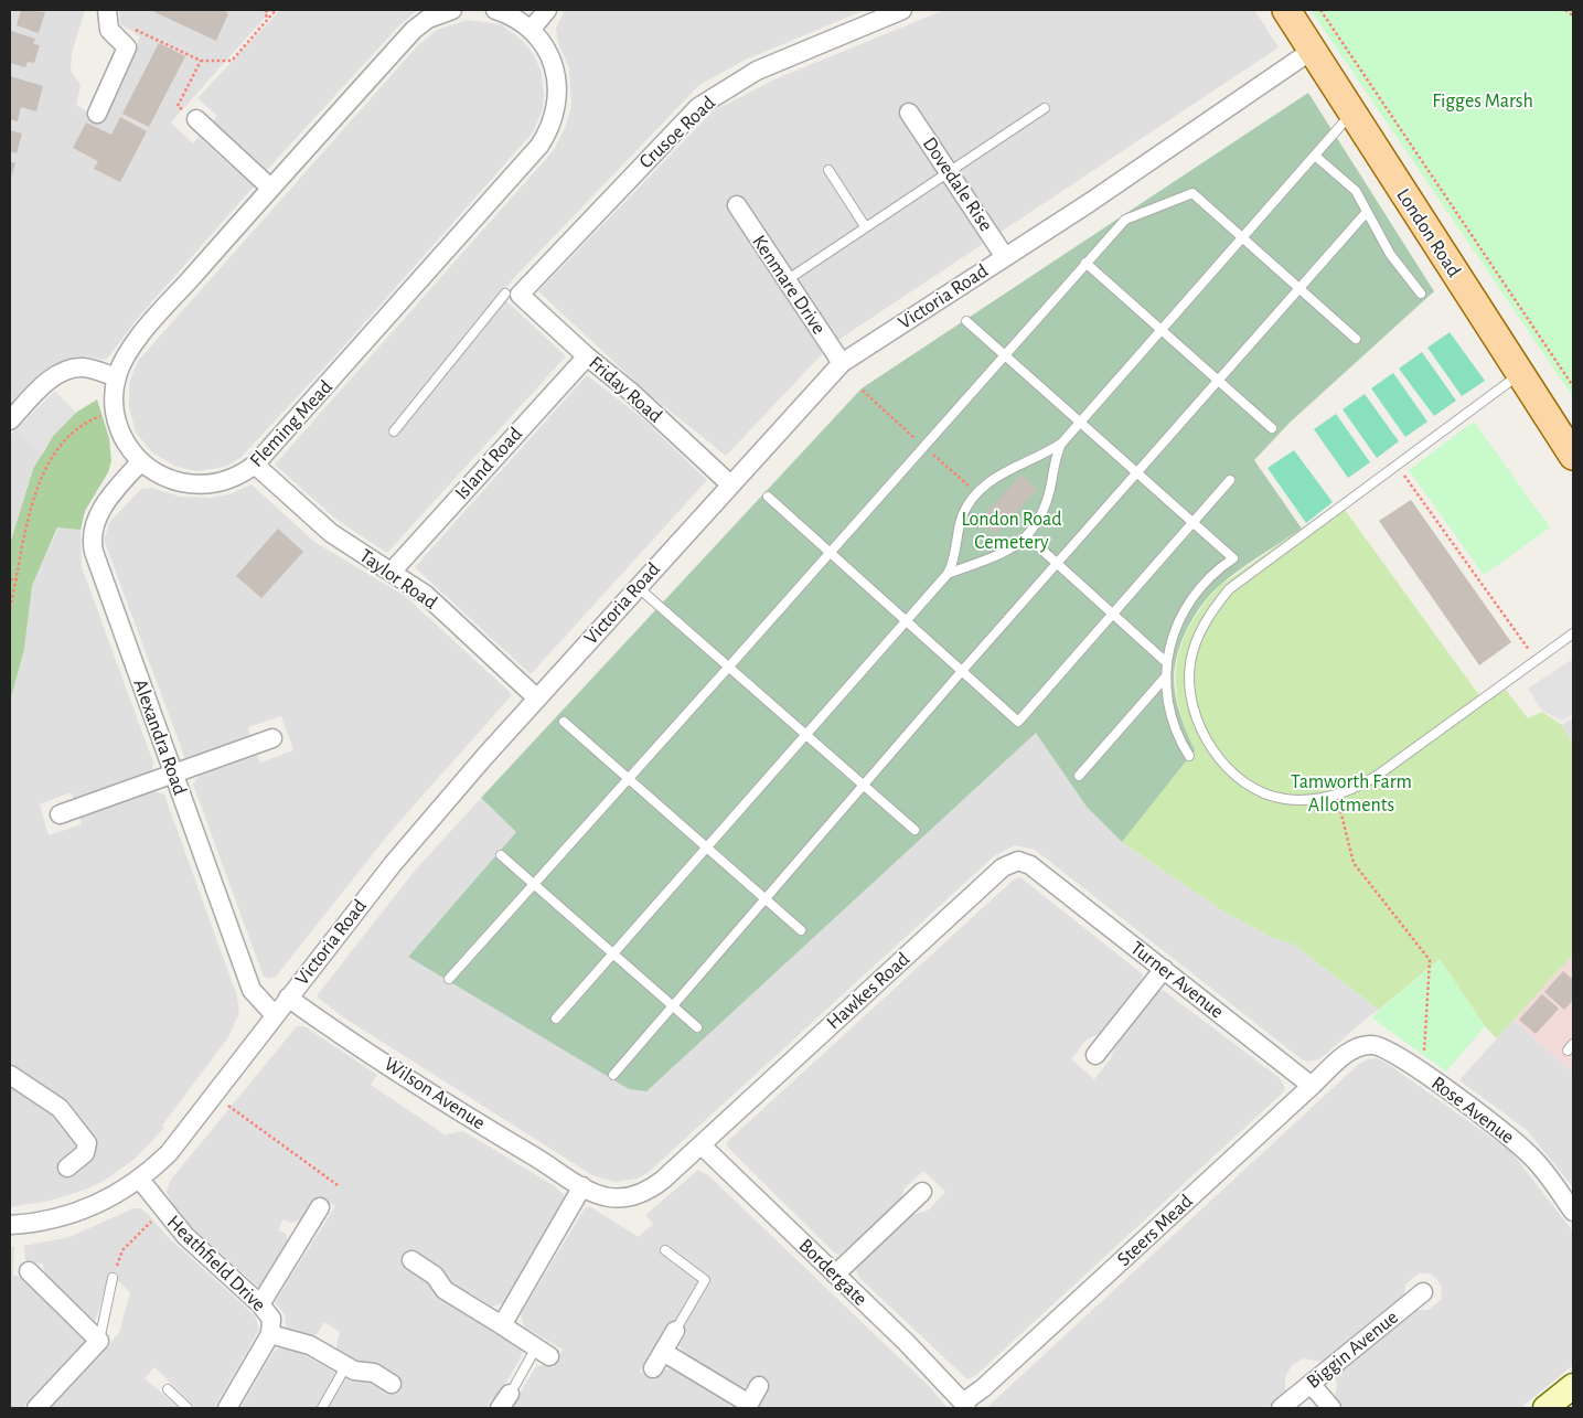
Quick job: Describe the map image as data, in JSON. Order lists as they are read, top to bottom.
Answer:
{
  "streets": {
    "main road": ["London Road"],
    "street": [
      "Crusoe Road",
      "Dovedale Rise",
      "Kenmare Drive",
      "Victoria Road",
      "Friday Road",
      "Fleming Mead",
      "Island Road",
      "Taylor Road",
      "Alexandra Road",
      "Turner Avenue",
      "Hawkes Road",
      "Wilson Avenue",
      "Rose Avenue",
      "Steers Mead",
      "Heathfield Drive",
      "Bordergate",
      "Biggin Avenue"
    ]
  },
  "crossings": [
    ["Crusoe Road", "Friday Road"],
    ["Dovedale Rise", "Victoria Road"],
    ["London Road", "Victoria Road"],
    ["Kenmare Drive", "Victoria Road"],
    ["Victoria Road", "Friday Road"],
    ["Victoria Road", "Taylor Road"],
    ["Victoria Road", "Alexandra Road"],
    ["Victoria Road", "Wilson Avenue"],
    ["Victoria Road", "Heathfield Drive"],
    ["Friday Road", "Island Road"],
    ["Fleming Mead", "Taylor Road"],
    ["Fleming Mead", "Alexandra Road"],
    ["Island Road", "Taylor Road"],
    ["Turner Avenue", "Hawkes Road"],
    ["Turner Avenue", "Steers Mead"],
    ["Hawkes Road", "Wilson Avenue"],
    ["Hawkes Road", "Bordergate"],
    ["Wilson Avenue", "Bordergate"],
    ["Rose Avenue", "Steers Mead"],
    ["Steers Mead", "Bordergate"]
  ],
  "parks": ["Figges Marsh", "London Road Cemetery", "Tamworth Farm Allotments"]
}
